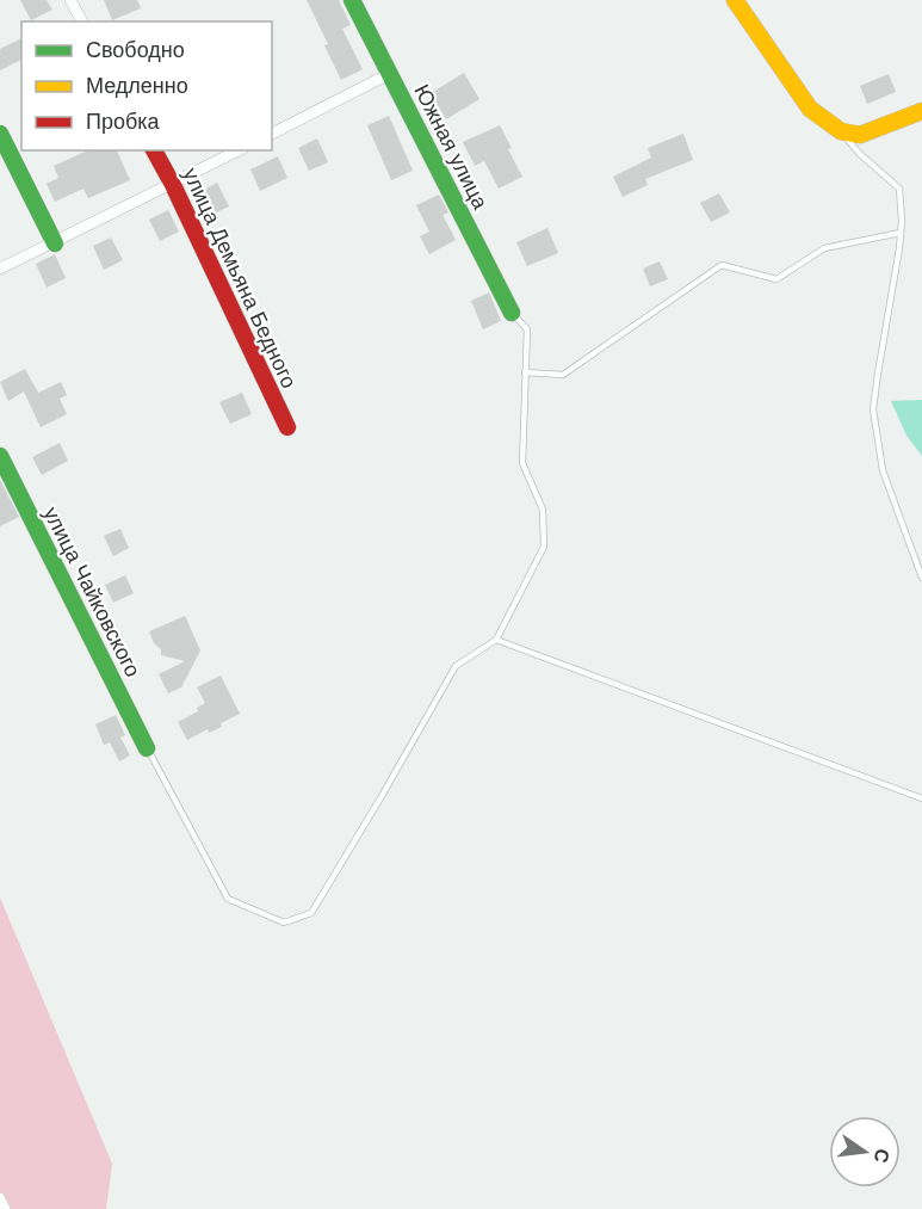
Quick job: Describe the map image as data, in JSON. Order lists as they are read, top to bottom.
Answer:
{
  "streets": {
    "street": ["Южная улица", "улица Демьяна Бедного", "улица Чайковского"]
  },
  "legend": ["Свободно", "Медленно", "Пробка"],
  "north": "right"
}
